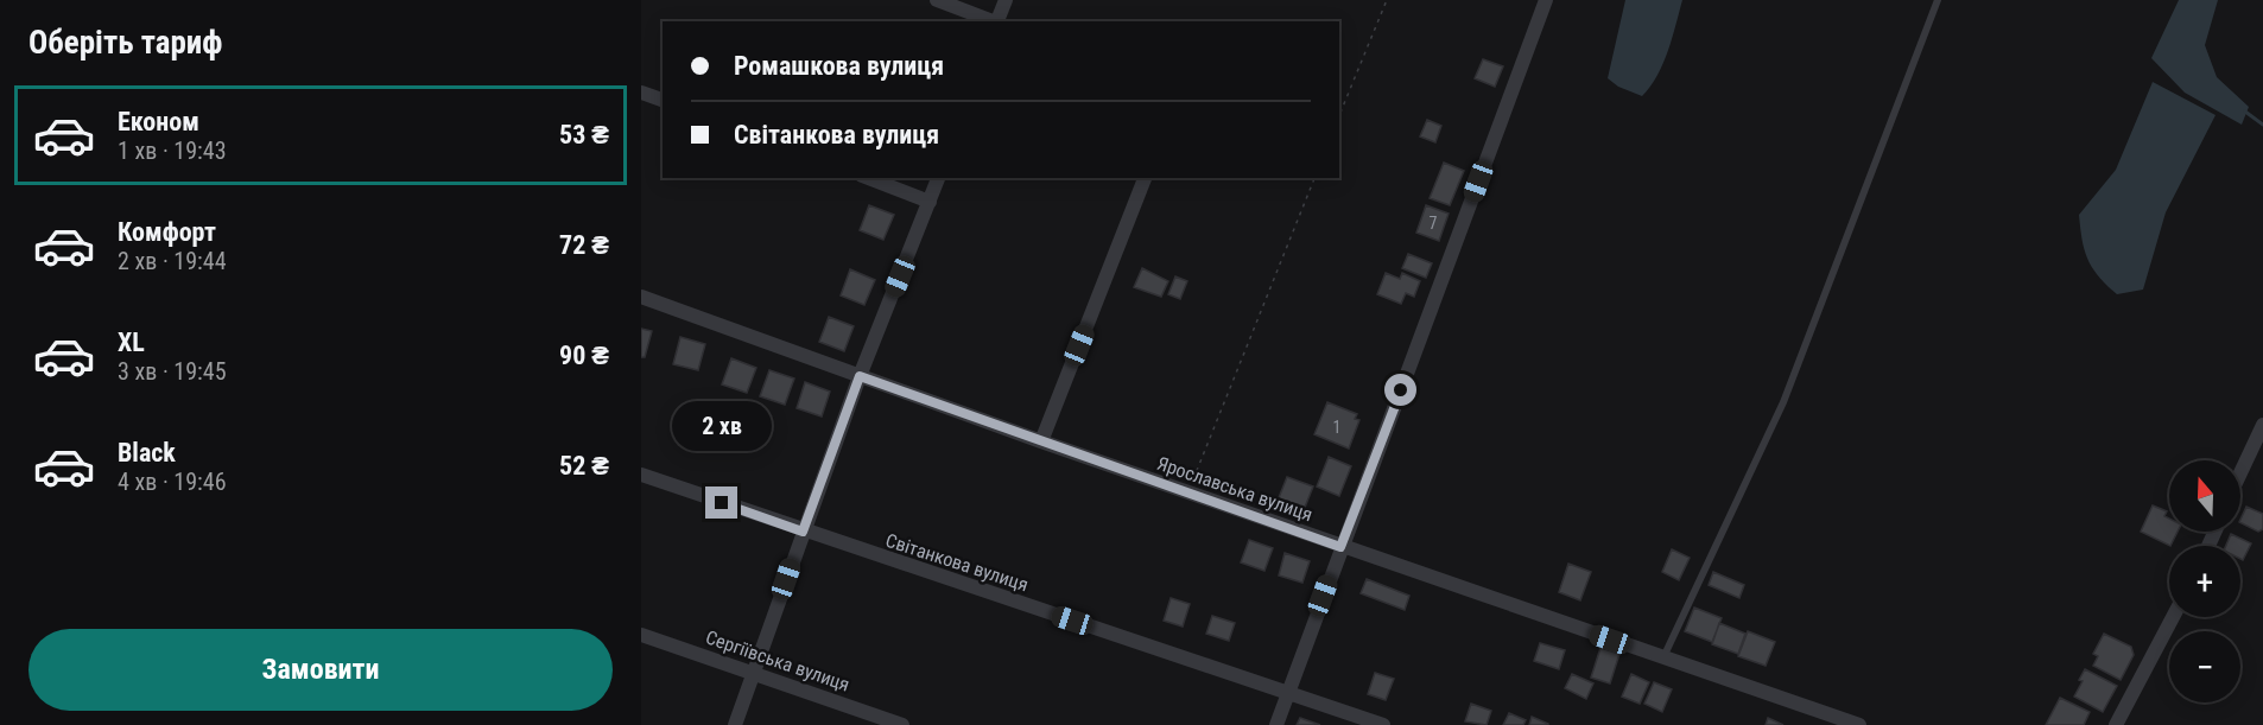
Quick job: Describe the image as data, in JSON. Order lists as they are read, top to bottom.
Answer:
{
  "streets": {
    "street": ["Ярославська вулиця", "Світанкова вулиця", "Сергіївська вулиця"]
  },
  "house_numbers": ["7", "1"],
  "north": "top",
  "page": {
    "heading": "Оберіть тариф",
    "banner": ["Ромашкова вулиця", "Світанкова вулиця"],
    "list": [
      {
        "name": "Економ",
        "note": "1 хв · 19:43",
        "value": "53 ₴"
      },
      {
        "name": "Комфорт",
        "note": "2 хв · 19:44",
        "value": "72 ₴"
      },
      {
        "name": "XL",
        "note": "3 хв · 19:45",
        "value": "90 ₴"
      },
      {
        "name": "Black",
        "note": "4 хв · 19:46",
        "value": "52 ₴"
      }
    ],
    "bubble": "2 хв",
    "map_buttons": ["+", "−"],
    "buttons": "Замовити"
  }
}
